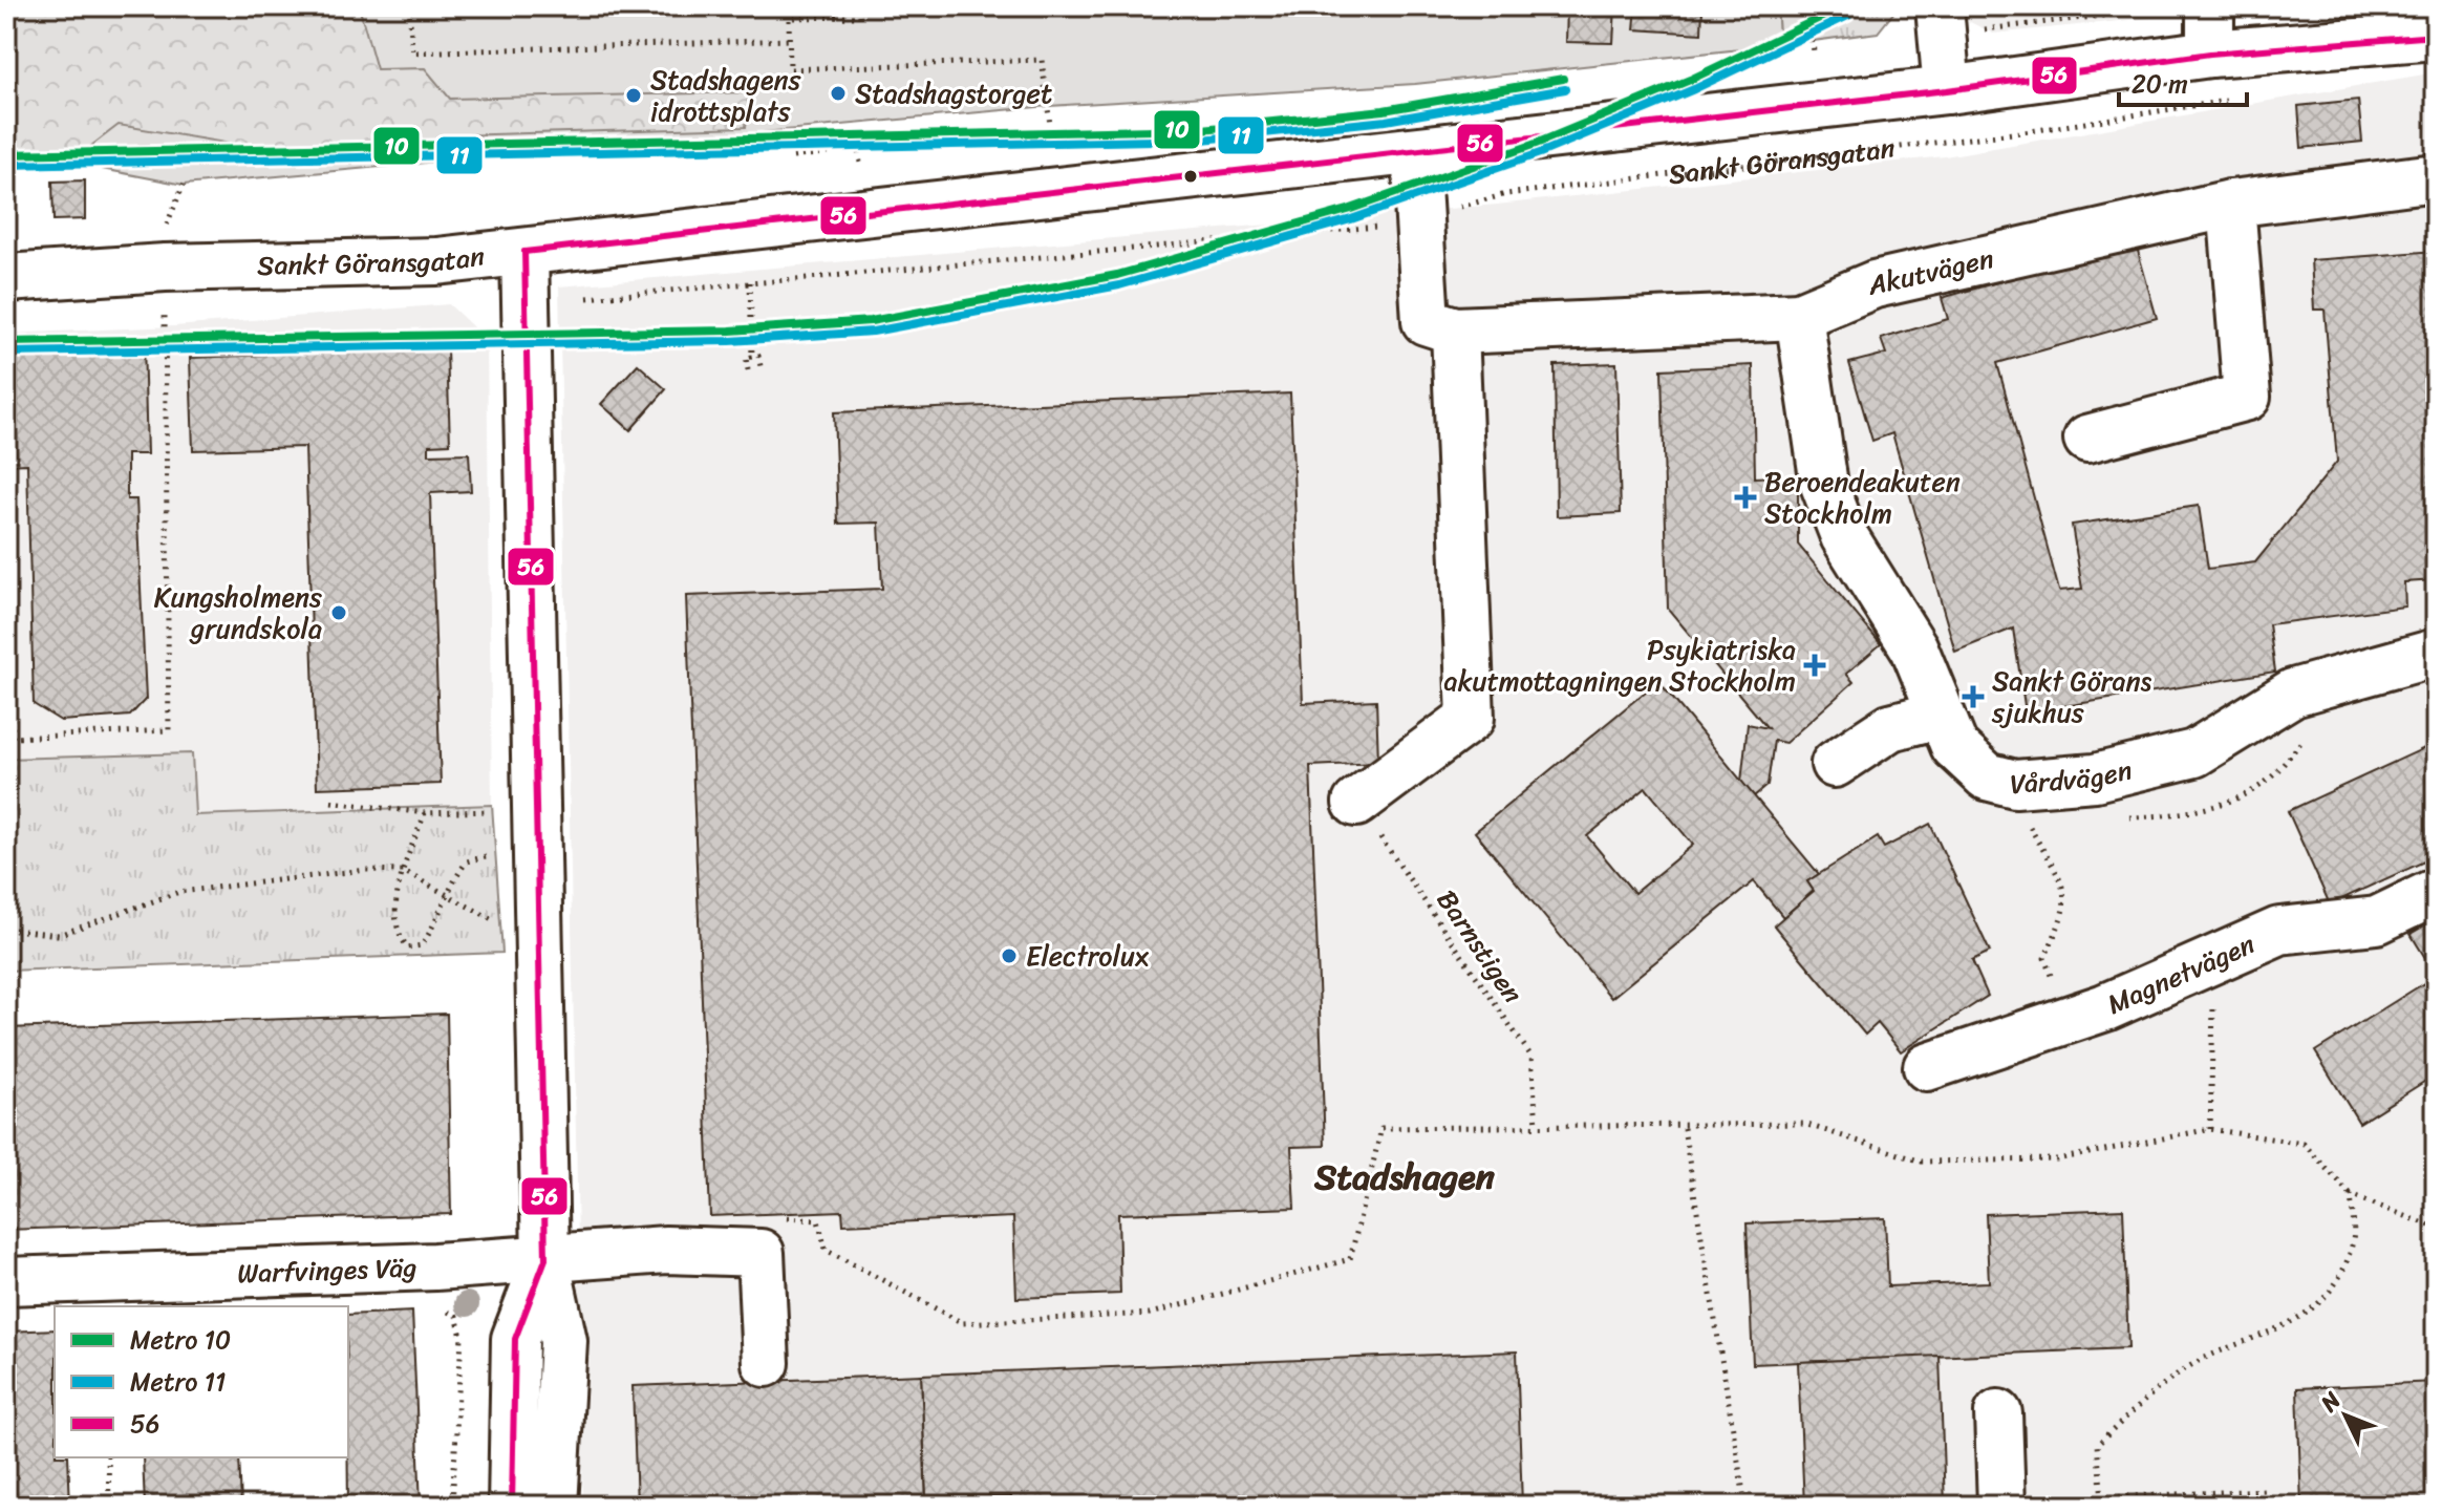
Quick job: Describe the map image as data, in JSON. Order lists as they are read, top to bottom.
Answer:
{
  "streets": {
    "street": [
      "Sankt Göransgatan",
      "Akutvägen",
      "Vårdvägen",
      "Magnetvägen",
      "Warfvinges Väg"
    ],
    "path": ["Barnstigen"]
  },
  "crossings": [
    ["Akutvägen", "Vårdvägen"]
  ],
  "districts": ["Stadshagen"],
  "places": {
    "other": [
      "Stadshagstorget",
      "Stadshagens idrottsplats",
      "Kungsholmens grundskola",
      "Electrolux"
    ],
    "health": ["Beroendeakuten Stockholm", "Psykiatriska akutmottagningen Stockholm", "Sankt Görans sjukhus"]
  },
  "lines": ["metro line 10", "metro line 11", "transit line 56"],
  "legend": ["Metro 10", "Metro 11", "56"],
  "scale_bar": "20 m",
  "north": "top left"
}
